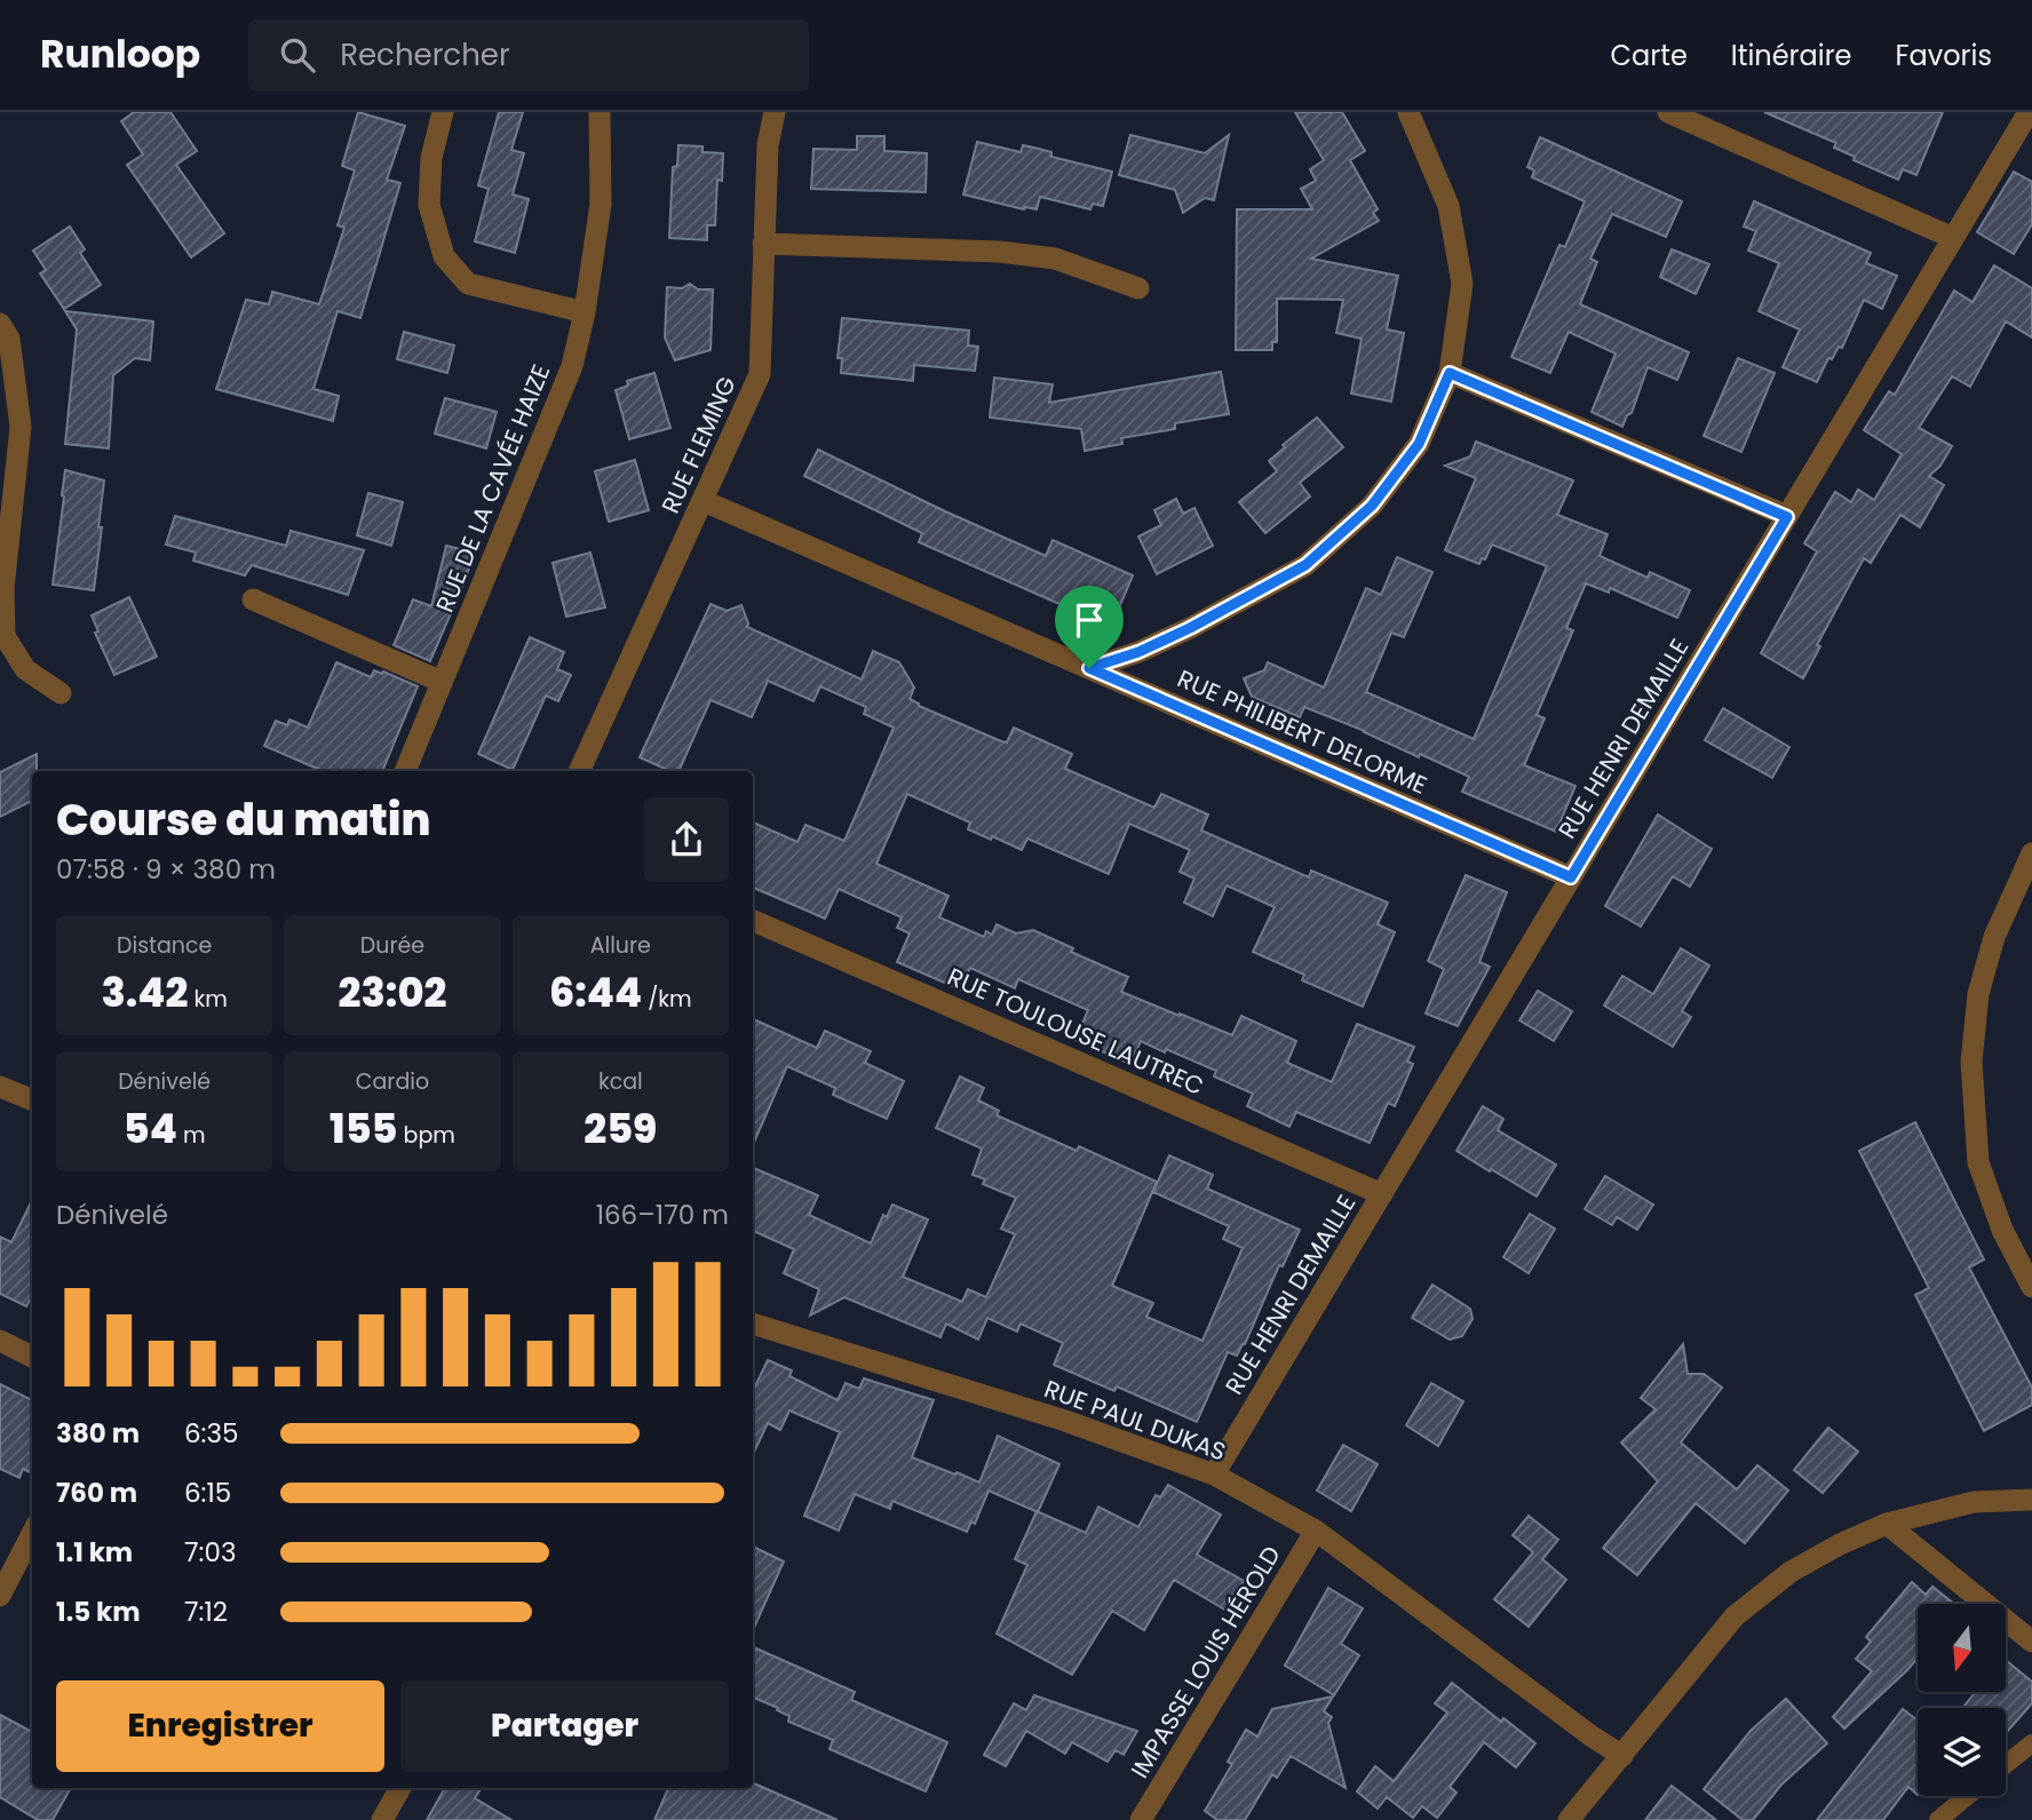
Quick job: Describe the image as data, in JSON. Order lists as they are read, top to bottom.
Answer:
{
  "streets": {
    "street": [
      "RUE FLEMING",
      "RUE DE LA CAVÉE HAIZE",
      "RUE PHILIBERT DELORME",
      "RUE HENRI DEMAILLE",
      "RUE TOULOUSE LAUTREC",
      "RUE PAUL DUKAS",
      "IMPASSE LOUIS HÉROLD"
    ]
  },
  "crossings": [
    ["RUE FLEMING", "RUE PHILIBERT DELORME"],
    ["RUE PHILIBERT DELORME", "RUE HENRI DEMAILLE"],
    ["RUE HENRI DEMAILLE", "RUE TOULOUSE LAUTREC"],
    ["RUE HENRI DEMAILLE", "RUE PAUL DUKAS"],
    ["RUE PAUL DUKAS", "IMPASSE LOUIS HÉROLD"]
  ],
  "north": "bottom",
  "page": {
    "header": "Runloop",
    "search": "Rechercher",
    "nav": ["Carte", "Itinéraire", "Favoris"],
    "heading": ["Course du matin", "07:58 · 9 × 380 m"],
    "stats": [
      ["Distance", "3.42 km"],
      ["Durée", "23:02"],
      ["Allure", "6:44 /km"],
      ["Dénivelé", "54 m"],
      ["Cardio", "155 bpm"],
      ["kcal", "259"]
    ],
    "chart": ["Dénivelé", "166–170 m"],
    "list": [
      {
        "name": "380 m",
        "note": "6:35"
      },
      {
        "name": "760 m",
        "note": "6:15"
      },
      {
        "name": "1.1 km",
        "note": "7:03"
      },
      {
        "name": "1.5 km",
        "note": "7:12"
      }
    ],
    "buttons": ["Enregistrer", "Partager"]
  }
}
